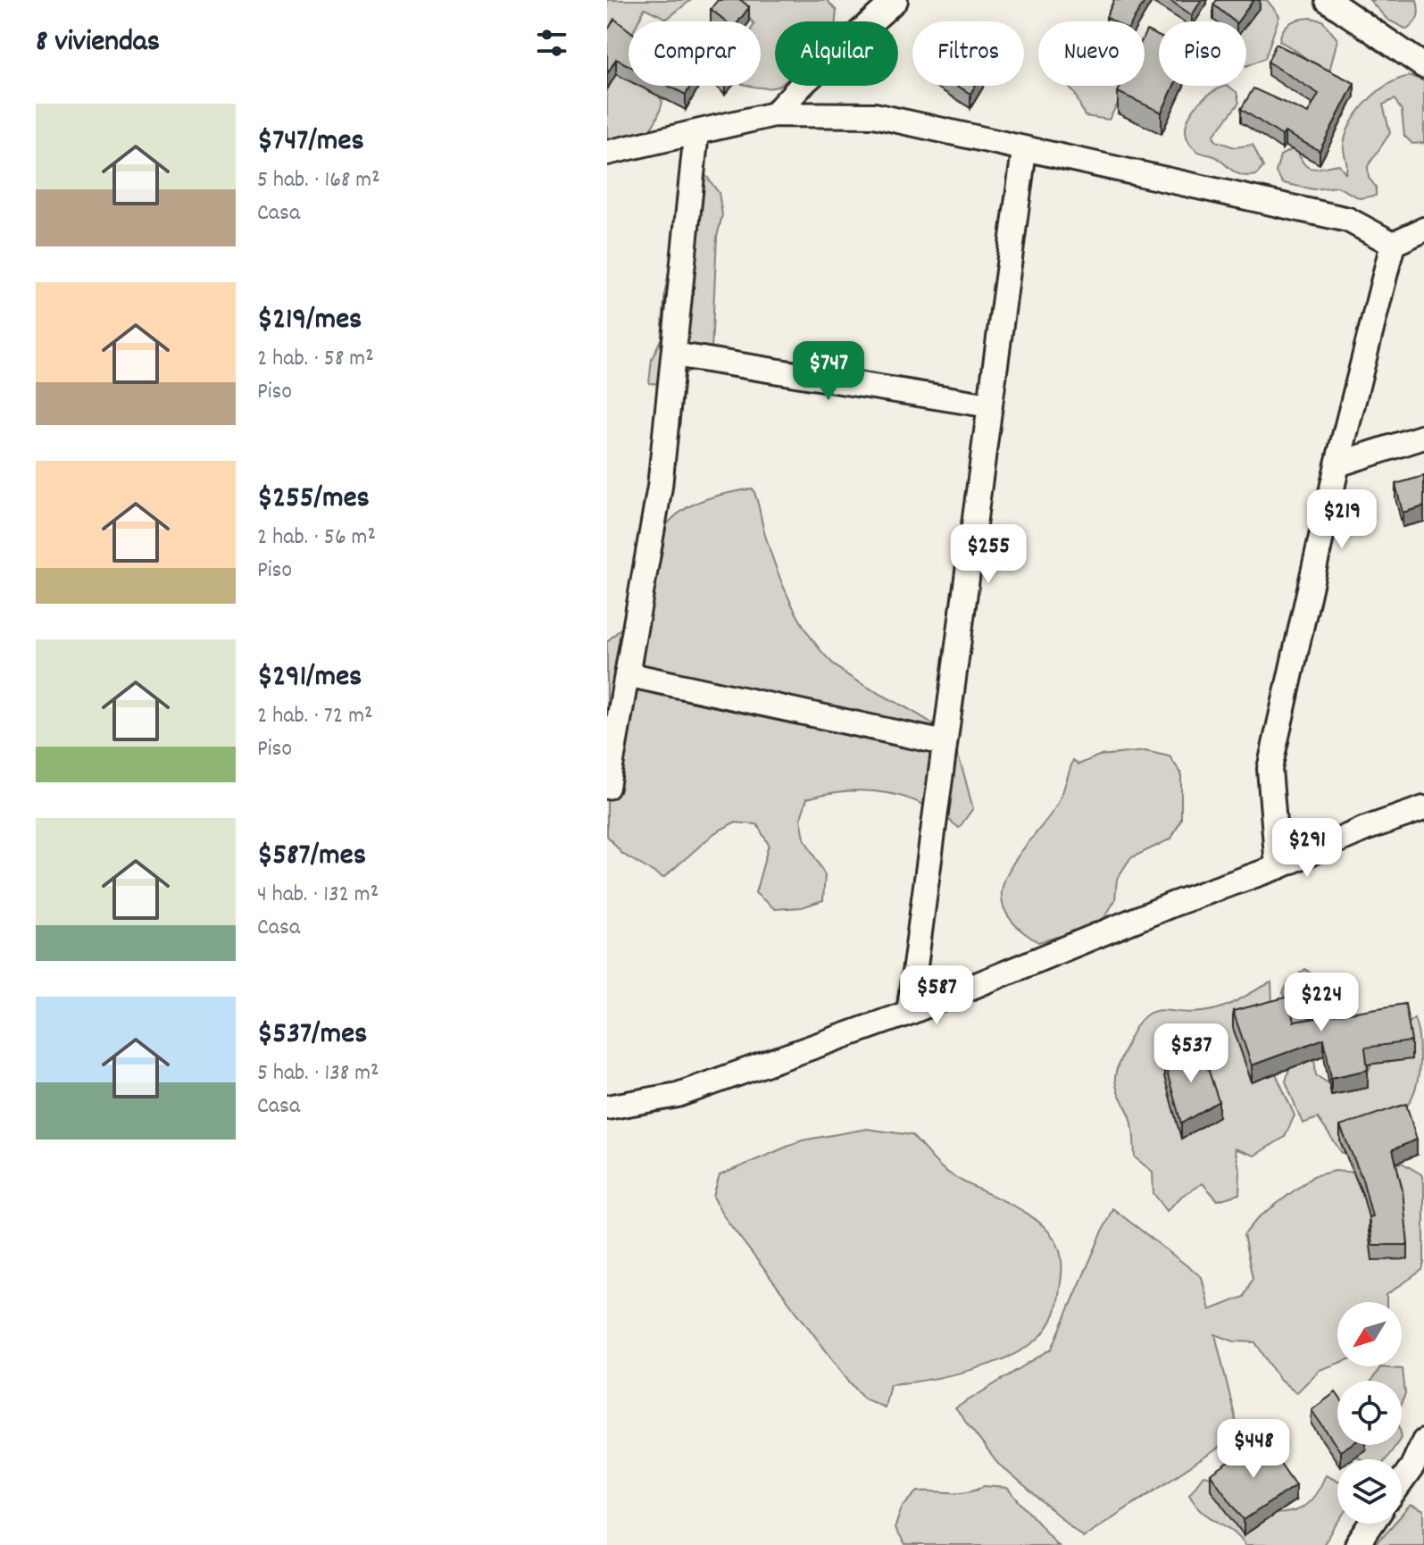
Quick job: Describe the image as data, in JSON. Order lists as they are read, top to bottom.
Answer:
{
  "north": "bottom left",
  "page": {
    "heading": "8 viviendas",
    "chip": [
      "Comprar",
      "Alquilar",
      "Filtros",
      "Nuevo",
      "Piso"
    ],
    "list": [
      {
        "name": "$747/mes",
        "note": "5 hab. · 168 m² · Casa"
      },
      {
        "name": "$219/mes",
        "note": "2 hab. · 58 m² · Piso"
      },
      {
        "name": "$255/mes",
        "note": "2 hab. · 56 m² · Piso"
      },
      {
        "name": "$291/mes",
        "note": "2 hab. · 72 m² · Piso"
      },
      {
        "name": "$587/mes",
        "note": "4 hab. · 132 m² · Casa"
      },
      {
        "name": "$537/mes",
        "note": "5 hab. · 138 m² · Casa"
      }
    ],
    "price": [
      "$747",
      "$219",
      "$255",
      "$291",
      "$587",
      "$224",
      "$537",
      "$448"
    ]
  }
}
